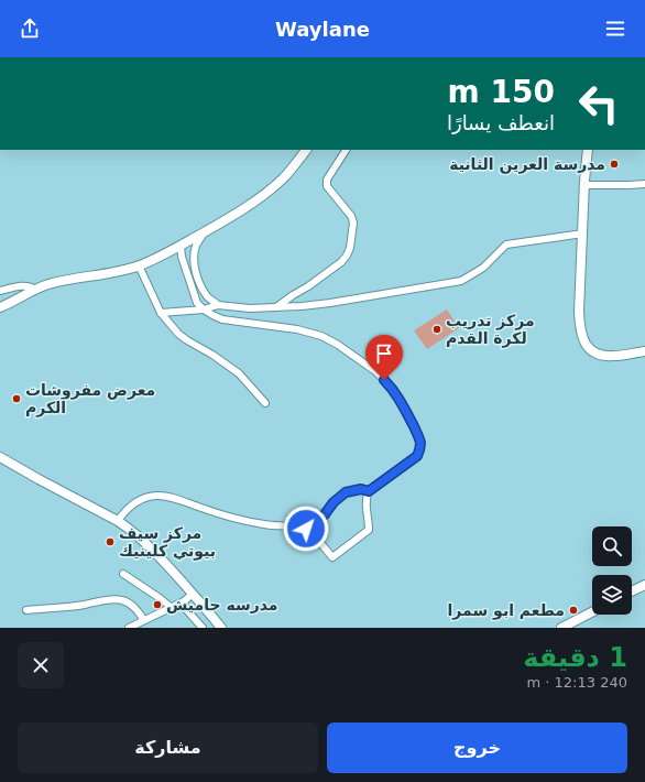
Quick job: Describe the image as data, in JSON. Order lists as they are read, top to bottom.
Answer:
{
  "places": [
    "مدرسة العرين الثانية",
    "مركز تدريب لكرة القدم",
    "معرض مفروشات الكرم",
    "مركز سيف بيوتي كلينيك",
    "مدرسه حاميش",
    "مطعم ابو سمرا"
  ],
  "page": {
    "header": "Waylane",
    "turn": ["150 m", "انعطف يسارًا"],
    "heading": ["1 دقيقة", "240 m · 12:13"],
    "buttons": ["خروج", "مشاركة"]
  }
}
